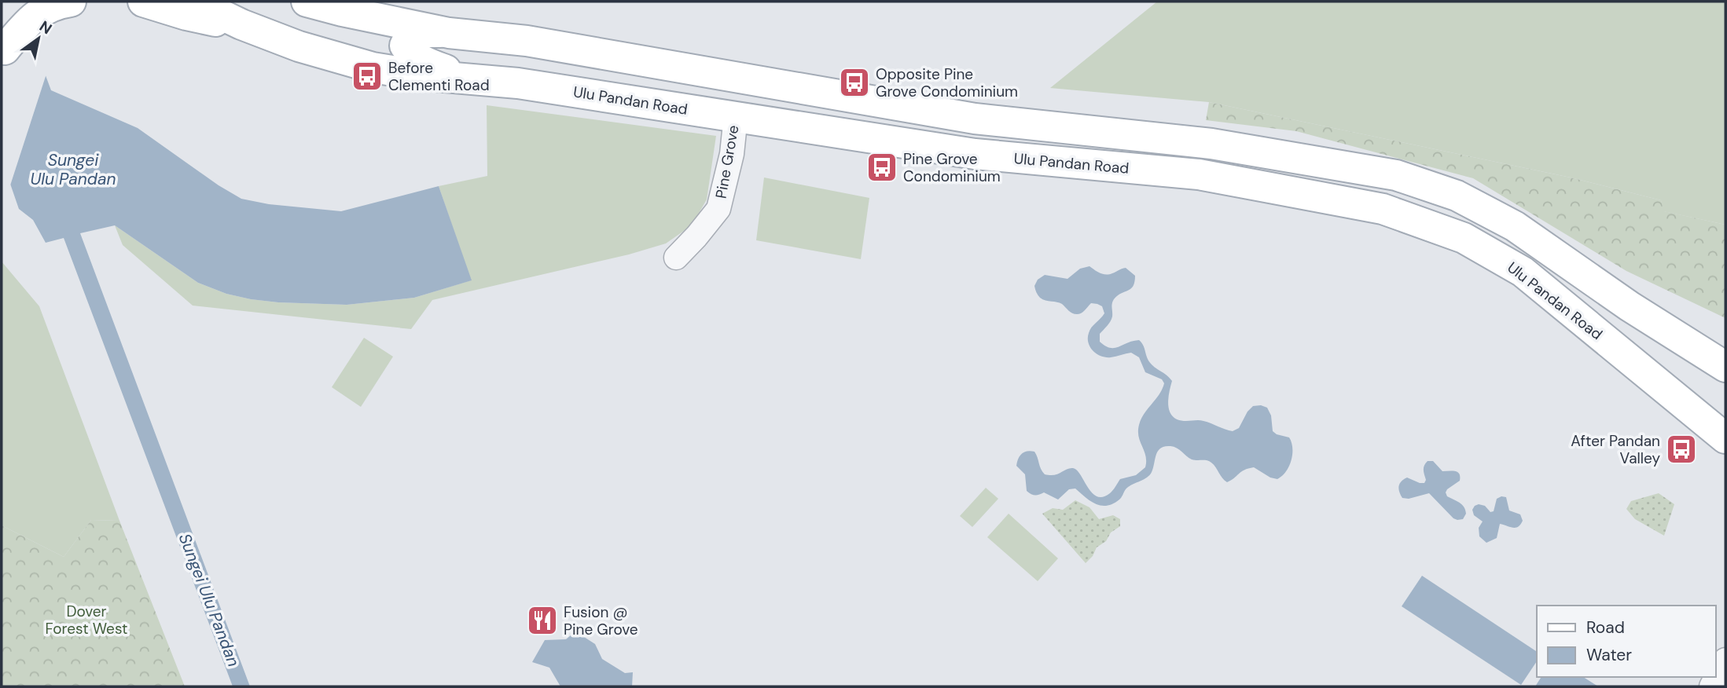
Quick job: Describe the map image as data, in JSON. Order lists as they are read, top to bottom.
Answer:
{
  "streets": {
    "main road": ["Ulu Pandan Road"],
    "street": ["Pine Grove"]
  },
  "crossings": [
    ["Ulu Pandan Road", "Pine Grove"]
  ],
  "water": ["Sungei Ulu Pandan"],
  "parks": ["Dover Forest West"],
  "places": {
    "bus stop": [
      "Before Clementi Road",
      "Opposite Pine Grove Condominium",
      "Pine Grove Condominium",
      "After Pandan Valley"
    ],
    "restaurant": ["Fusion @ Pine Grove"]
  },
  "legend": ["Road", "Water"],
  "north": "top right"
}
